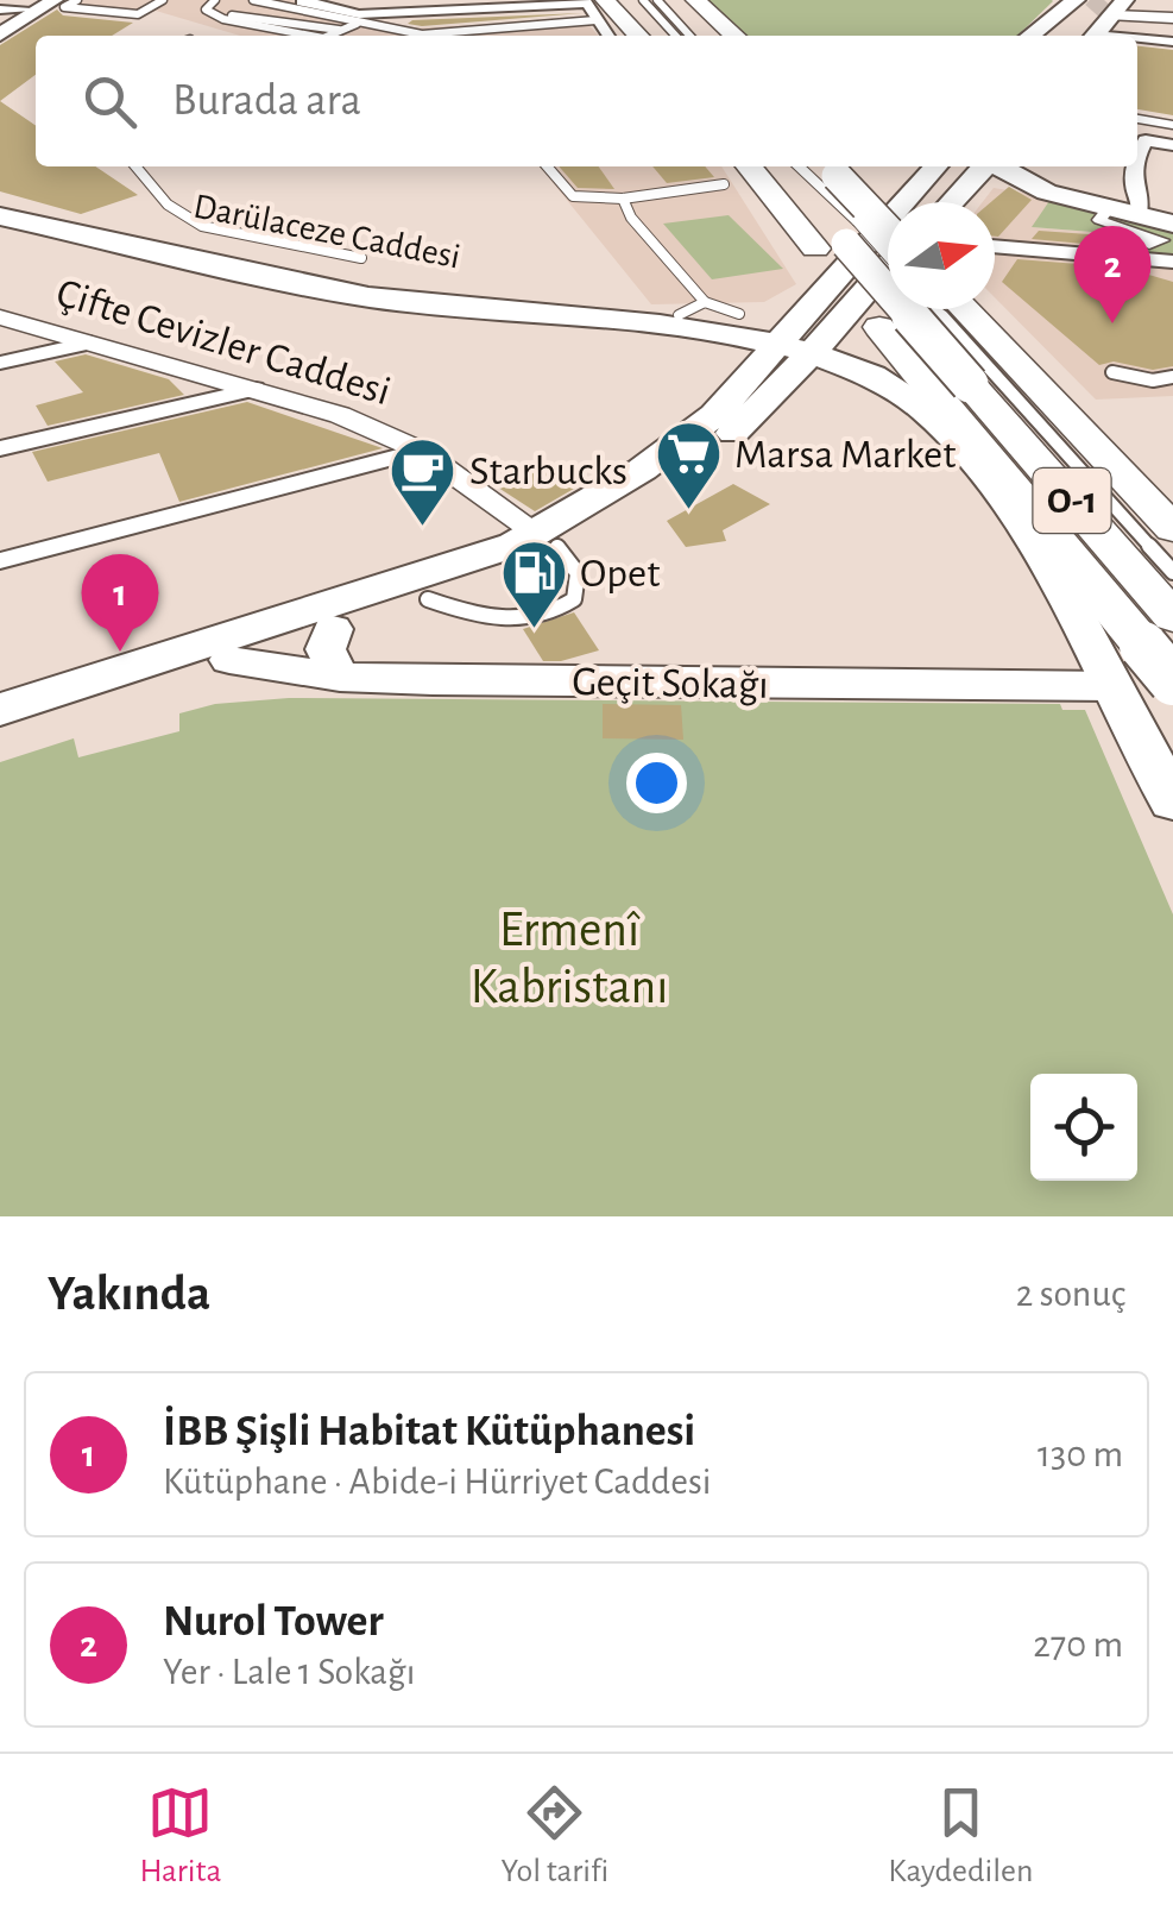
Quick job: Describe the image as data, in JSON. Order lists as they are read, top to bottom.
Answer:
{
  "streets": {
    "highway": ["O-1"],
    "main road": ["Darülaceze Caddesi", "Geçit Sokağı"],
    "street": ["Çifte Cevizler Caddesi"]
  },
  "crossings": [
    ["Darülaceze Caddesi", "Geçit Sokağı"]
  ],
  "parks": ["Ermenî Kabristanı"],
  "places": {
    "supermarket": ["Marsa Market"],
    "cafe": ["Starbucks"],
    "fuel station": ["Opet"]
  },
  "north": "right",
  "page": {
    "search": "Burada ara",
    "pins": ["2", "1"],
    "heading": ["Yakında", "2 sonuç"],
    "list": [
      {
        "mark": "1",
        "name": "İBB Şişli Habitat Kütüphanesi",
        "note": "Kütüphane · Abide-i Hürriyet Caddesi",
        "value": "130 m"
      },
      {
        "mark": "2",
        "name": "Nurol Tower",
        "note": "Yer · Lale 1 Sokağı",
        "value": "270 m"
      }
    ],
    "nav": ["Harita", "Yol tarifi", "Kaydedilen"]
  }
}
